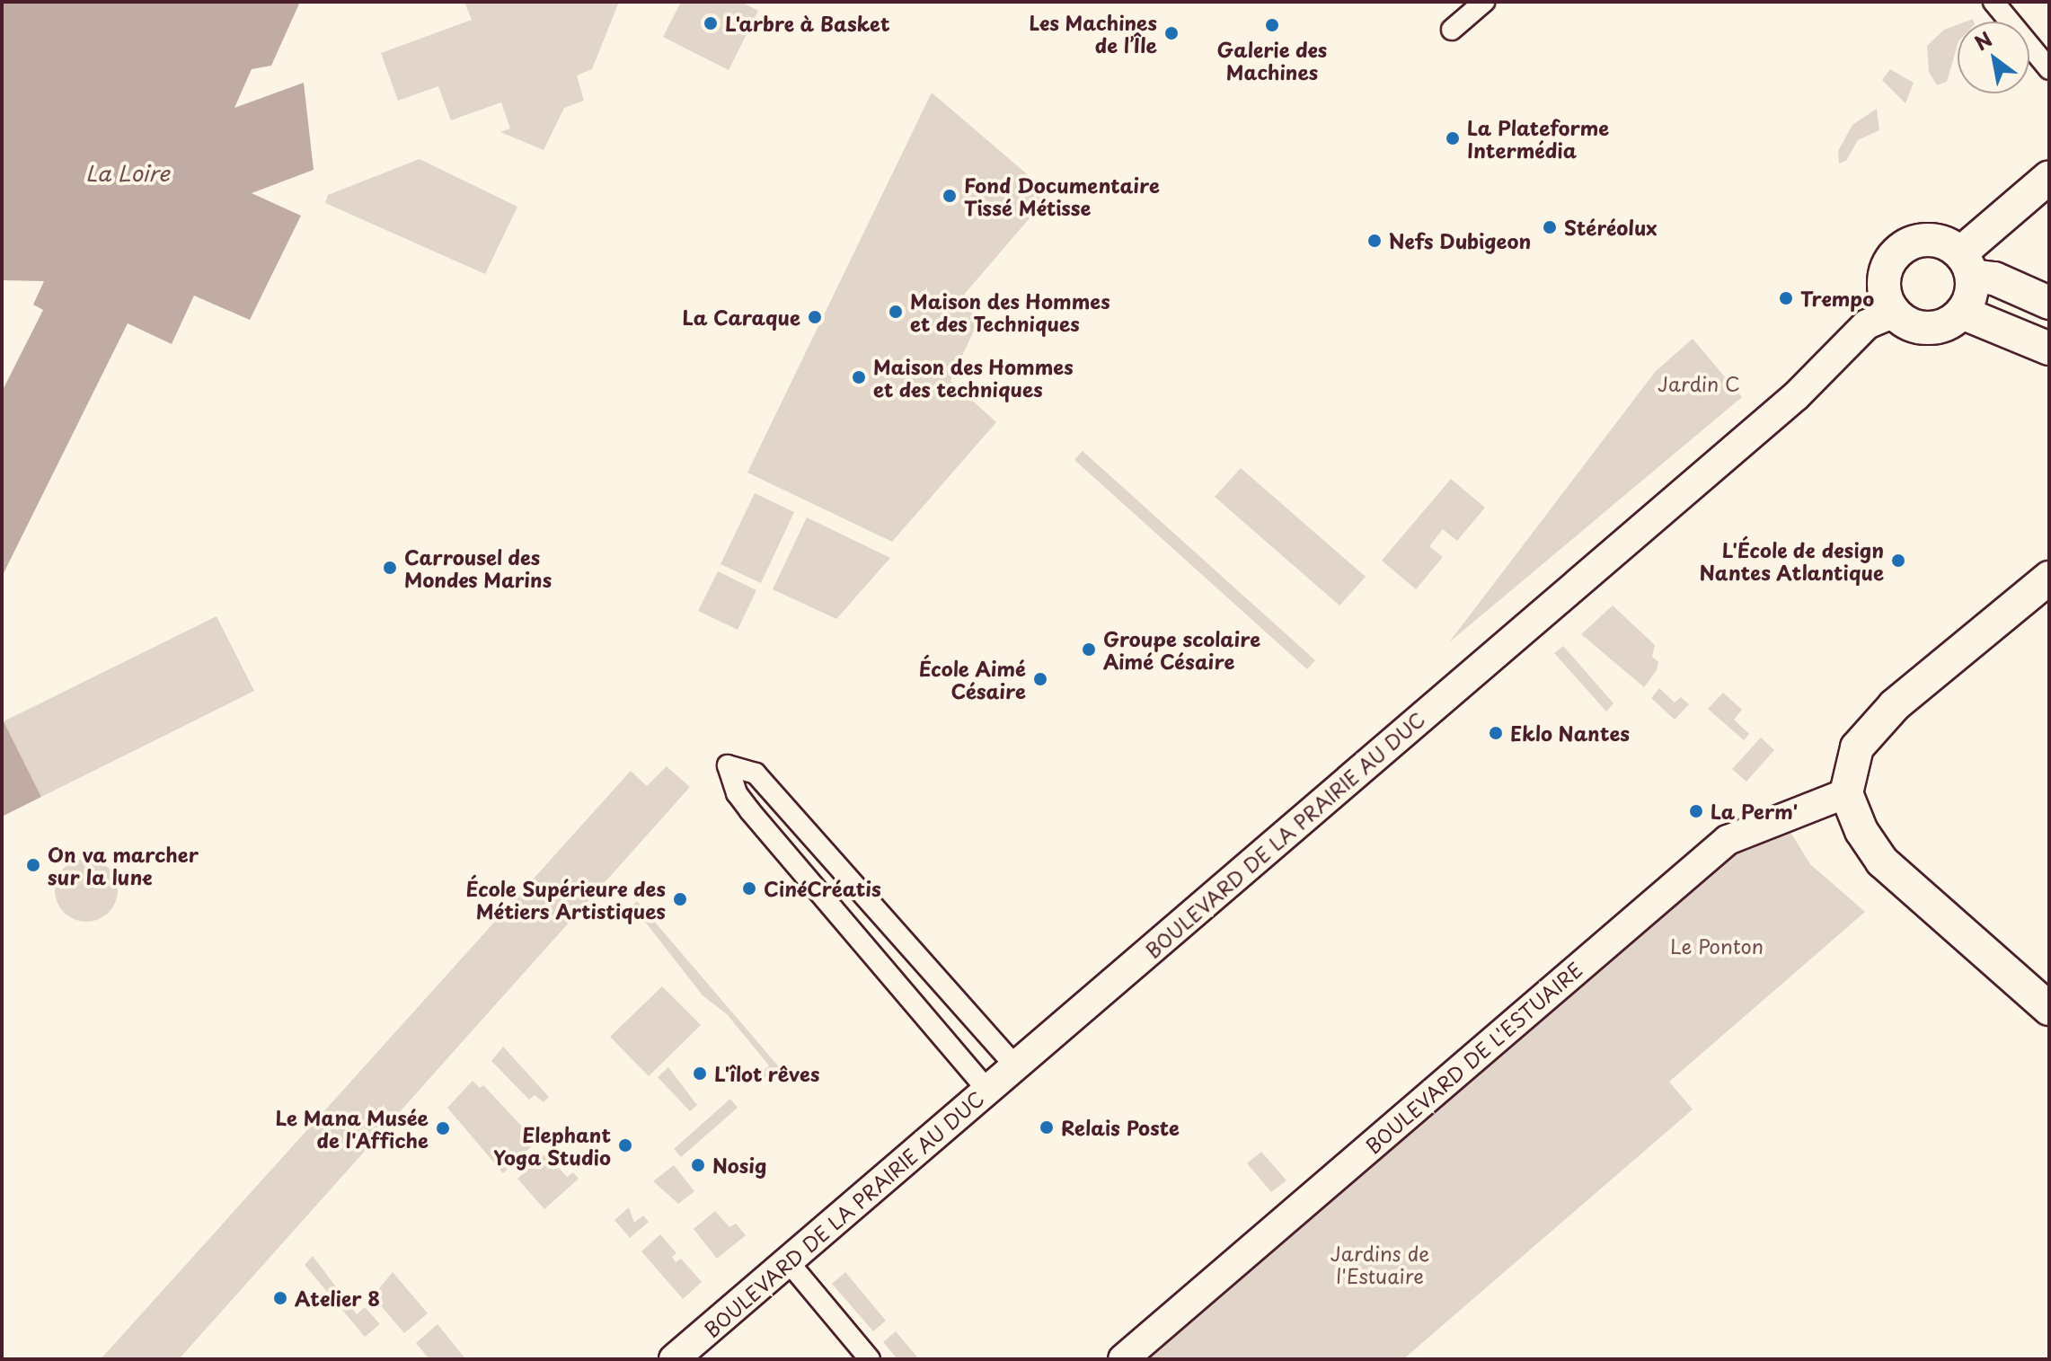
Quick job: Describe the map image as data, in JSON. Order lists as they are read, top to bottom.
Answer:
{
  "streets": {
    "main road": ["BOULEVARD DE LA PRAIRIE AU DUC", "BOULEVARD DE L'ESTUAIRE"]
  },
  "water": ["La Loire"],
  "parks": ["Jardin C", "Le Ponton", "Jardins de l'Estuaire"],
  "places": [
    "L'arbre à Basket",
    "Galerie des Machines",
    "Les Machines de l’Île",
    "La Plateforme Intermédia",
    "Fond Documentaire Tissé Métisse",
    "Stéréolux",
    "Nefs Dubigeon",
    "Trempo",
    "Maison des Hommes et des Techniques",
    "La Caraque",
    "Maison des Hommes et des techniques",
    "L'École de design Nantes Atlantique",
    "Carrousel des Mondes Marins",
    "Groupe scolaire Aimé Césaire",
    "École Aimé Césaire",
    "Eklo Nantes",
    "La Perm'",
    "On va marcher sur la lune",
    "CinéCréatis",
    "École Supérieure des Métiers Artistiques",
    "L'îlot rêves",
    "Relais Poste",
    "Le Mana Musée de l'Affiche",
    "Elephant Yoga Studio",
    "Nosig",
    "Atelier 8"
  ],
  "north": "top left"
}
